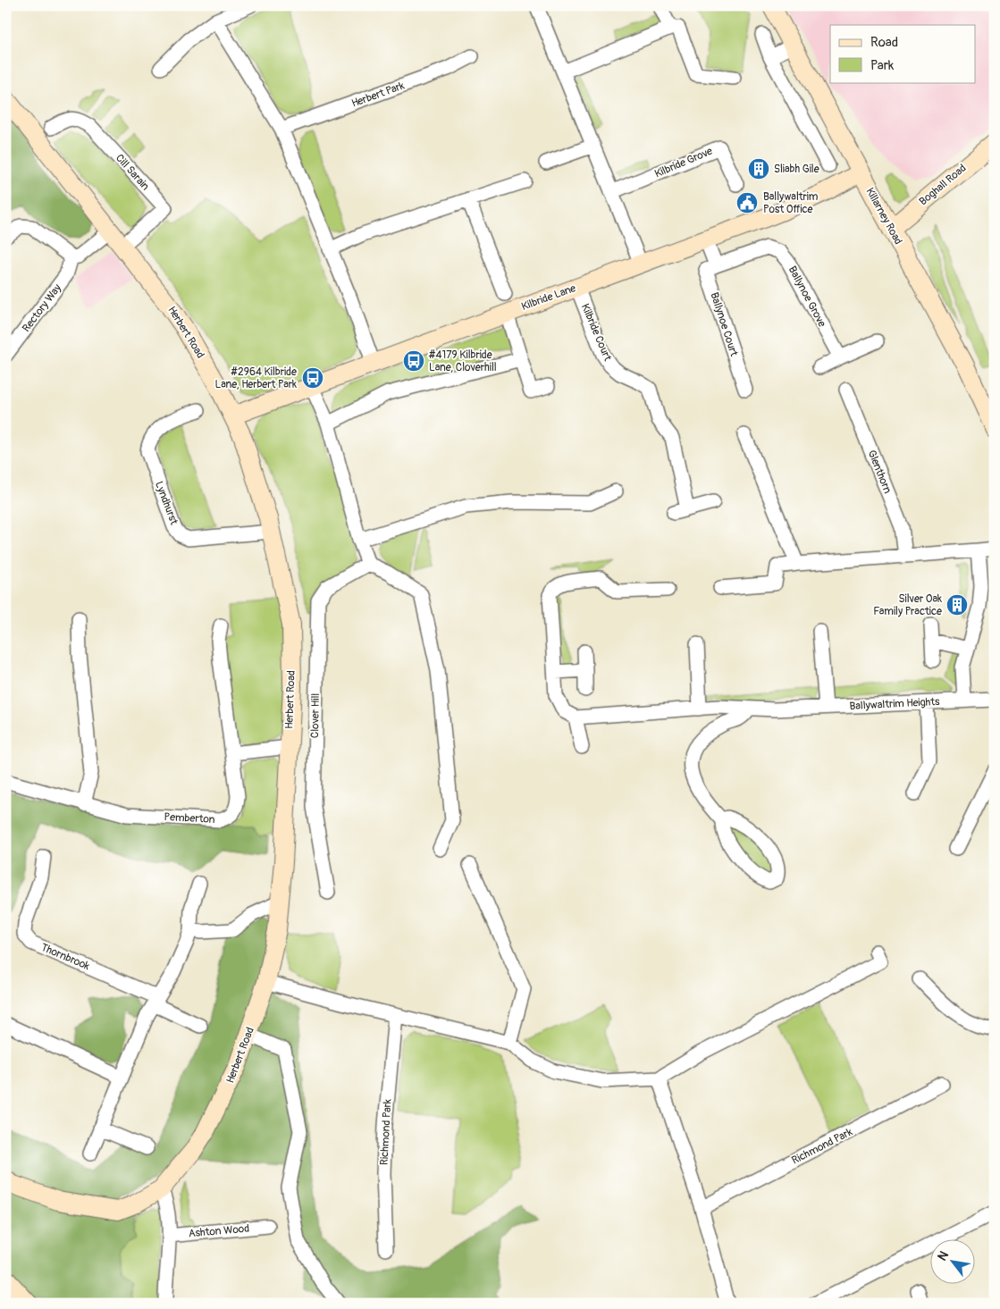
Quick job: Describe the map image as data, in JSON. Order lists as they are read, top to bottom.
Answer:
{
  "streets": {
    "street": [
      "Herbert Park",
      "Kilbride Grove",
      "Cill Sarain",
      "Boghall Road",
      "Killarney Road",
      "Ballynoe Grove",
      "Kilbride Lane",
      "Rectory Way",
      "Ballynoe Court",
      "Herbert Road",
      "Kilbride Court",
      "Glenthorn",
      "Lyndhurst",
      "Ballywaltrim Heights",
      "Clover Hill",
      "Pemberton",
      "Thornbrook",
      "Richmond Park",
      "Ashton Wood"
    ]
  },
  "crossings": [
    ["Cill Sarain", "Herbert Road"],
    ["Boghall Road", "Killarney Road"],
    ["Killarney Road", "Kilbride Lane"],
    ["Ballynoe Grove", "Ballynoe Court"],
    ["Kilbride Lane", "Herbert Road"],
    ["Kilbride Lane", "Kilbride Court"],
    ["Herbert Road", "Lyndhurst"]
  ],
  "places": {
    "building": ["Sliabh Gile", "Silver Oak Family Practice"],
    "public building": ["Ballywaltrim Post Office"],
    "bus stop": ["#4179 Kilbride Lane, Cloverhill", "#2964 Kilbride Lane, Herbert Park"]
  },
  "legend": ["Road", "Park"],
  "north": "top left"
}
